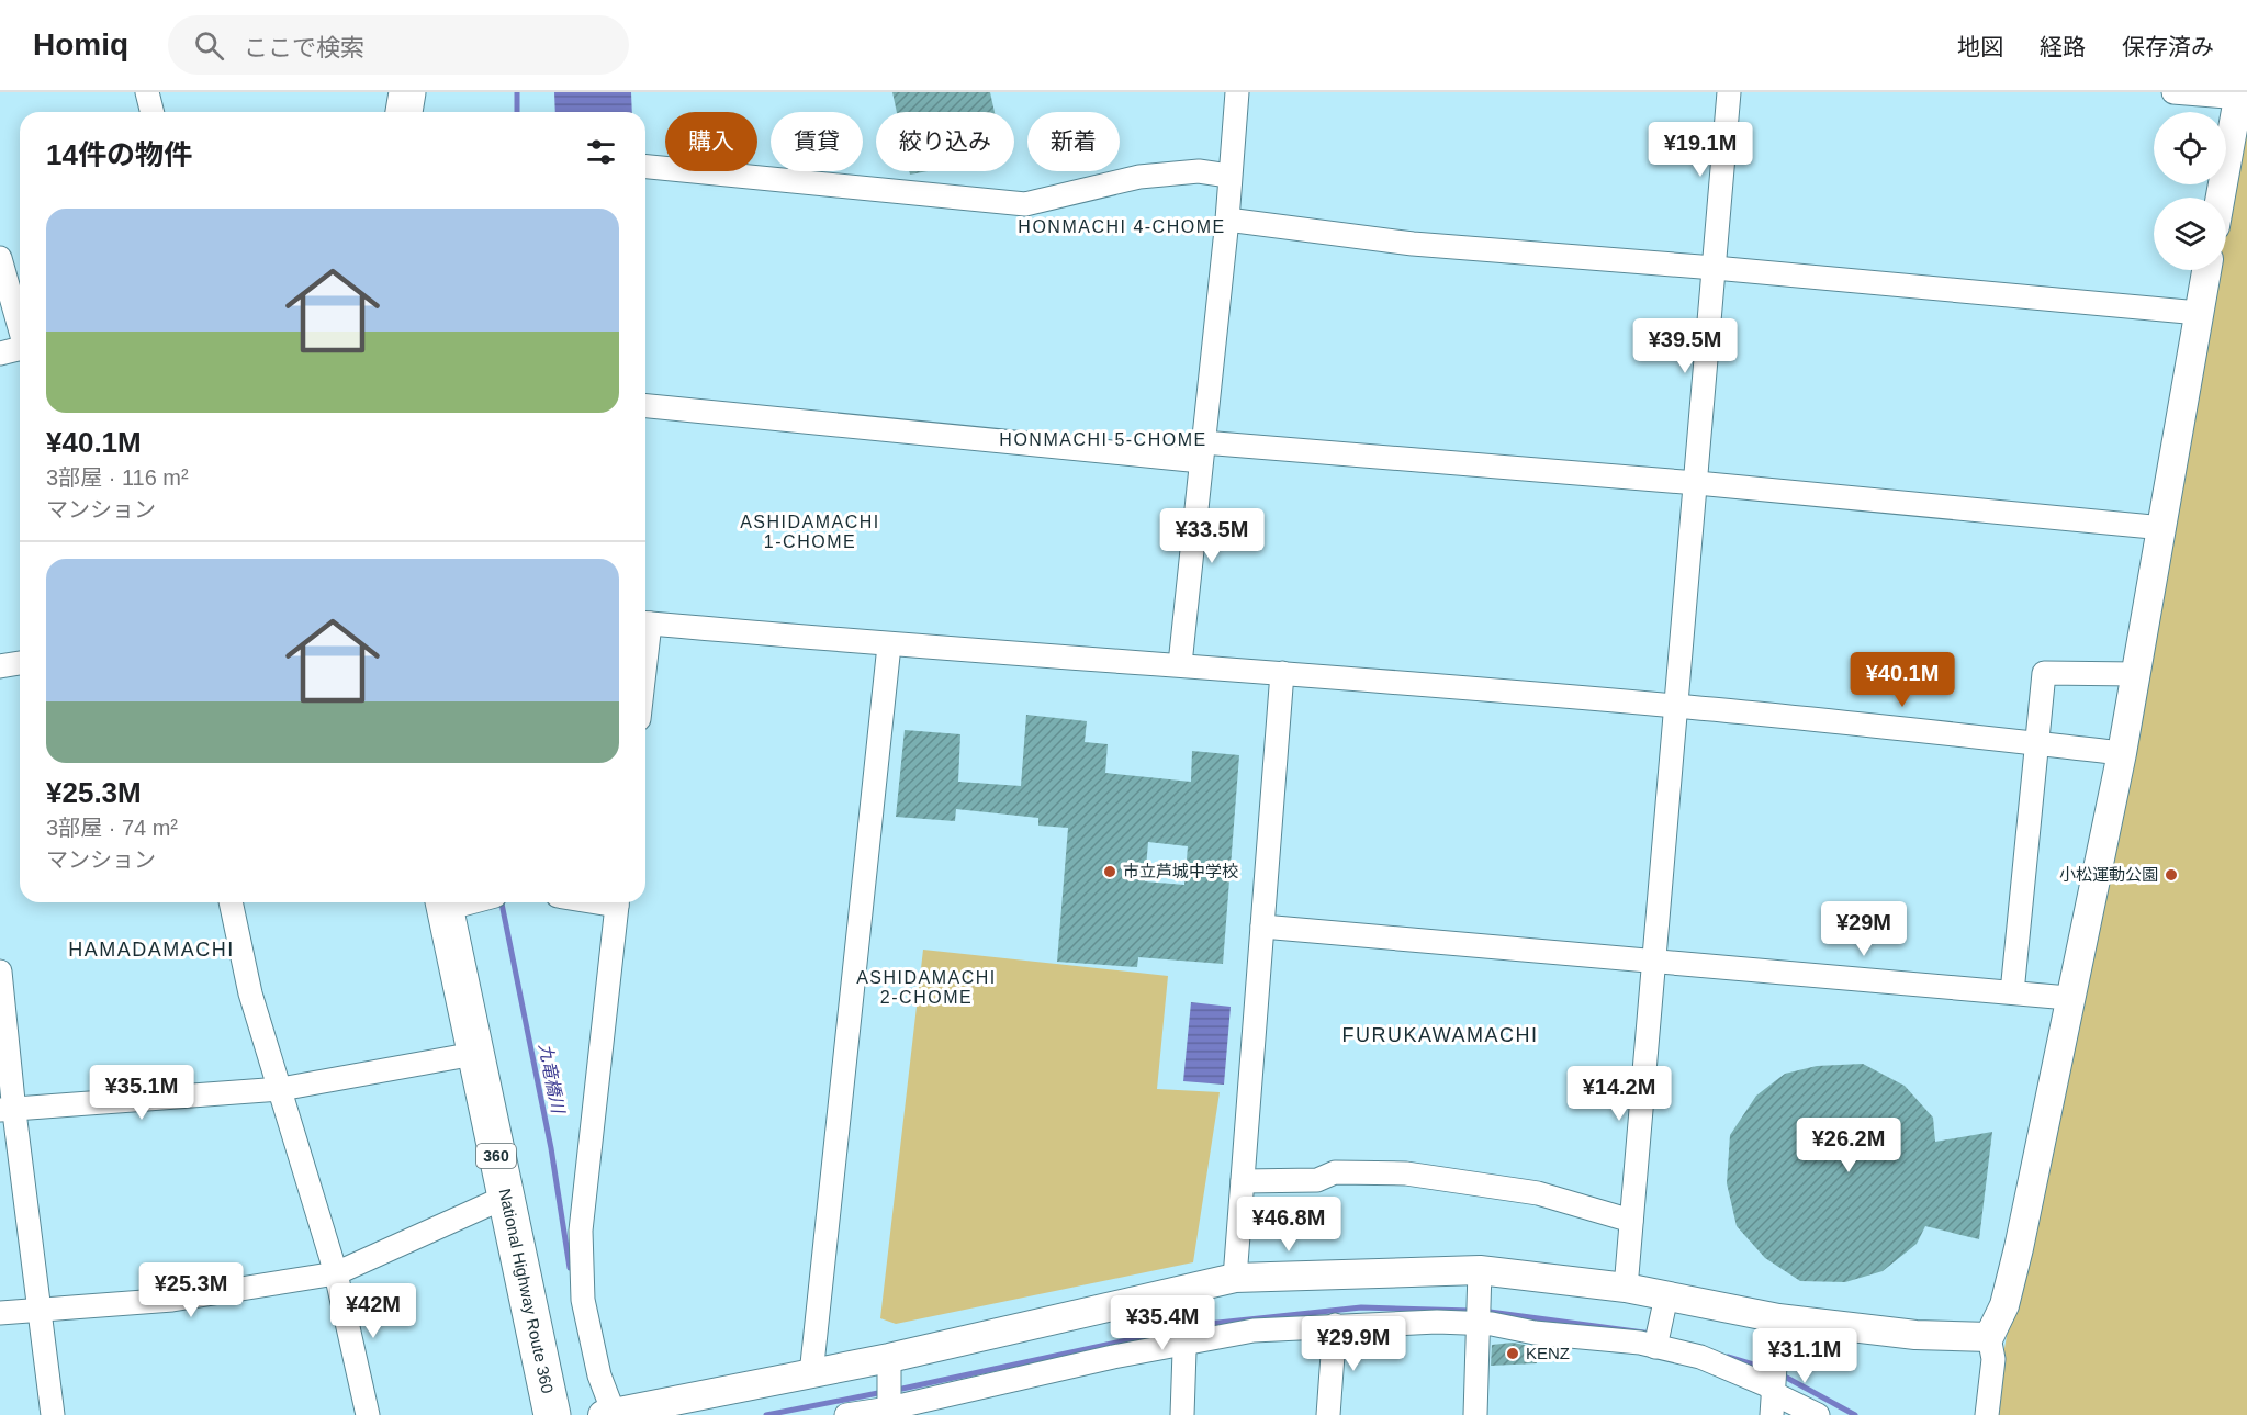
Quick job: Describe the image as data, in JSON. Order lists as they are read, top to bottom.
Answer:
{
  "streets": {
    "highway": ["360", "National Highway Route 360"]
  },
  "districts": [
    "HONMACHI 4-CHOME",
    "HONMACHI 5-CHOME",
    "ASHIDAMACHI 1-CHOME",
    "HAMADAMACHI",
    "ASHIDAMACHI 2-CHOME",
    "FURUKAWAMACHI"
  ],
  "water": ["九竜橋川"],
  "places": ["市立芦城中学校", "小松運動公園", "KENZ"],
  "page": {
    "header": "Homiq",
    "search": "ここで検索",
    "nav": ["地図", "経路", "保存済み"],
    "chip": [
      "購入",
      "賃貸",
      "絞り込み",
      "新着"
    ],
    "heading": "14件の物件",
    "price": [
      "¥19.1M",
      "¥39.5M",
      "¥33.5M",
      "¥40.1M",
      "¥29M",
      "¥35.1M",
      "¥14.2M",
      "¥26.2M",
      "¥46.8M",
      "¥25.3M",
      "¥42M",
      "¥35.4M",
      "¥29.9M",
      "¥31.1M"
    ],
    "list": [
      {
        "name": "¥40.1M",
        "note": "3部屋 · 116 m² · マンション"
      },
      {
        "name": "¥25.3M",
        "note": "3部屋 · 74 m² · マンション"
      }
    ]
  }
}
